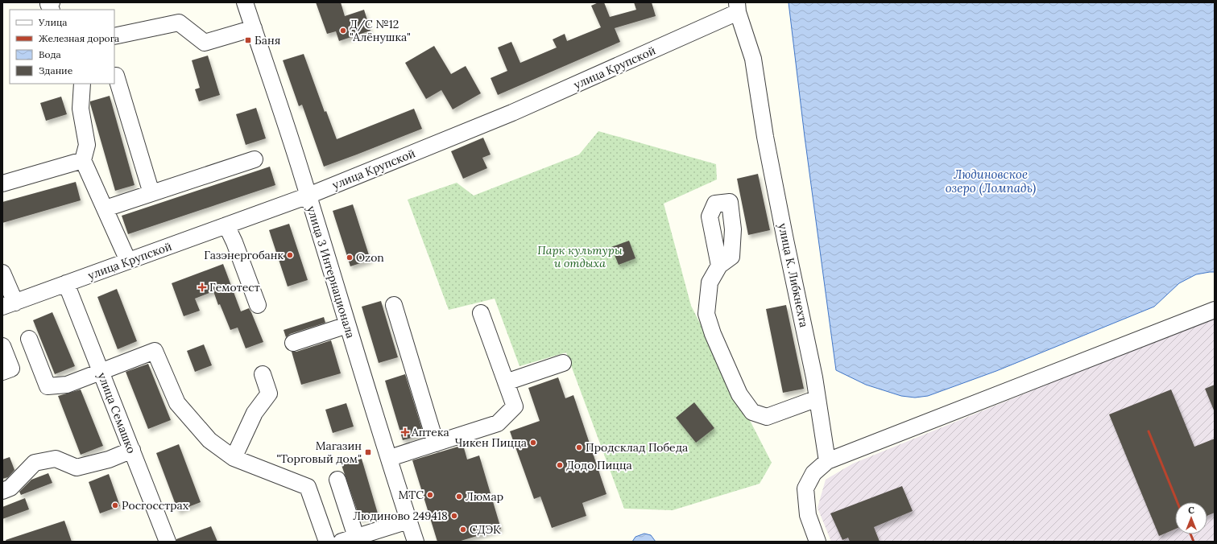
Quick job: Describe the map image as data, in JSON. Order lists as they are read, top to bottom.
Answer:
{
  "streets": {
    "street": [
      "улица Крупской",
      "улица 3 Интернационала",
      "улица К. Либкнехта",
      "улица Семашко"
    ]
  },
  "crossings": [
    ["улица Крупской", "улица 3 Интернационала"],
    ["улица Крупской", "улица К. Либкнехта"],
    ["улица Крупской", "улица Семашко"]
  ],
  "water": ["Людиновское озеро (Ломпадь)"],
  "parks": ["Парк культуры и отдыха"],
  "places": {
    "other": [
      "Д/С №12 \"Алёнушка\"",
      "Газэнергобанк",
      "Ozon",
      "Чикен Пицца",
      "Продсклад Победа",
      "Додо Пицца",
      "МТС",
      "Люмар",
      "Росгосстрах",
      "Людиново 249418",
      "СДЭК"
    ],
    "transit": ["Баня", "Магазин \"Торговый дом\""],
    "health": ["Гемотест", "Аптека"]
  },
  "legend": [
    "Улица",
    "Железная дорога",
    "Вода",
    "Здание"
  ],
  "north": "top"
}
